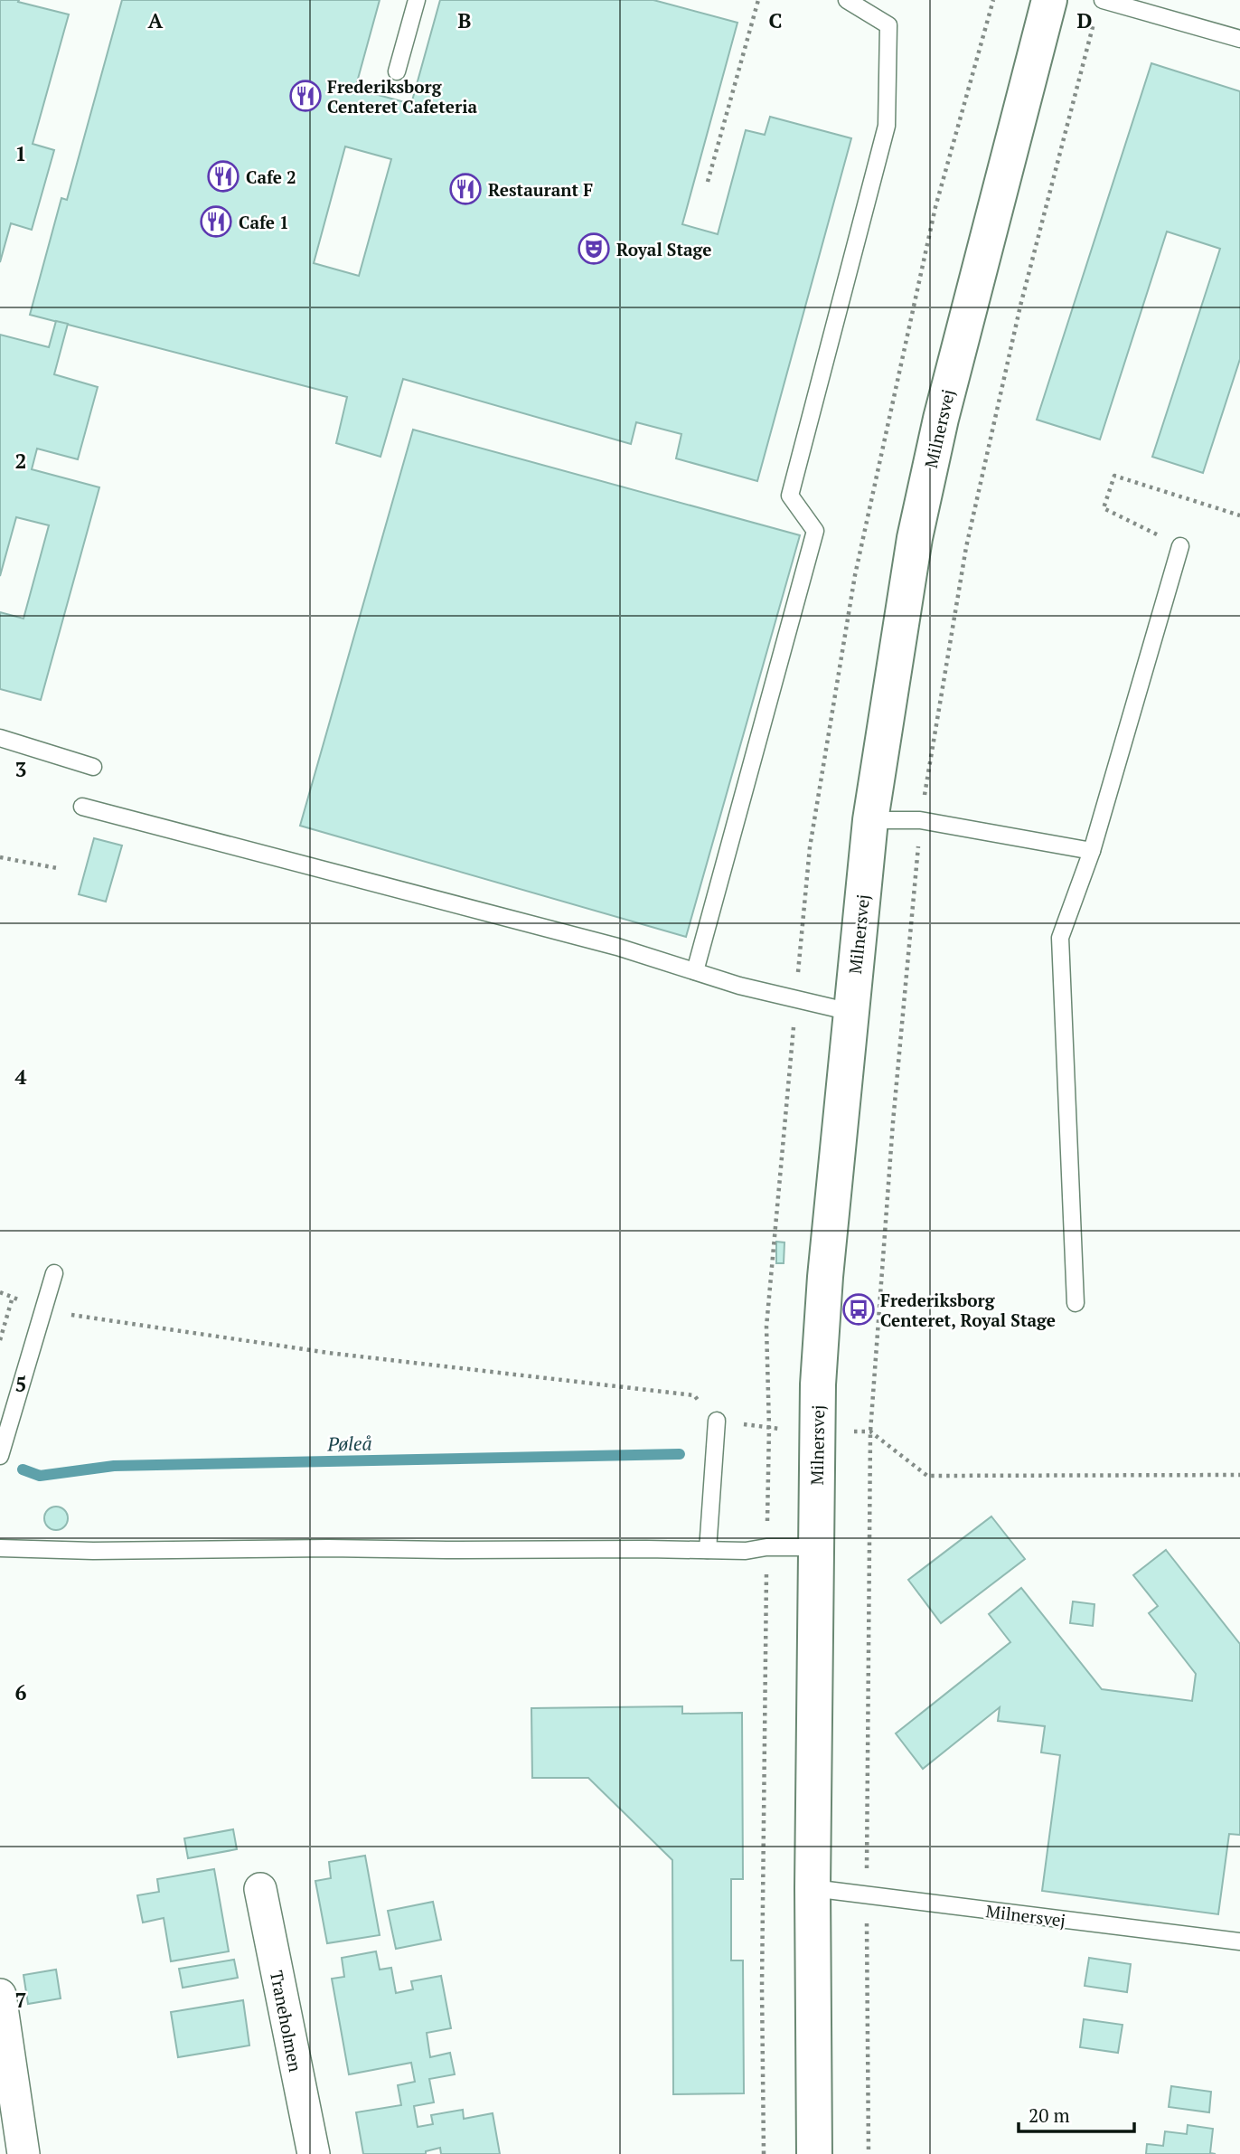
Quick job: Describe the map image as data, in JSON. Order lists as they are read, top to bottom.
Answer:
{
  "streets": {
    "street": ["Milnersvej", "Traneholmen"]
  },
  "water": ["Pøleå"],
  "places": {
    "restaurant": [
      "Frederiksborg Centeret Cafeteria",
      "Cafe 2",
      "Restaurant F",
      "Cafe 1"
    ],
    "theatre": ["Royal Stage"],
    "bus stop": ["Frederiksborg Centeret, Royal Stage"]
  },
  "scale_bar": "20 m",
  "grid": {
    "columns": [
      "A",
      "B",
      "C",
      "D"
    ],
    "rows": [
      "1",
      "2",
      "3",
      "4",
      "5",
      "6",
      "7"
    ]
  }
}
